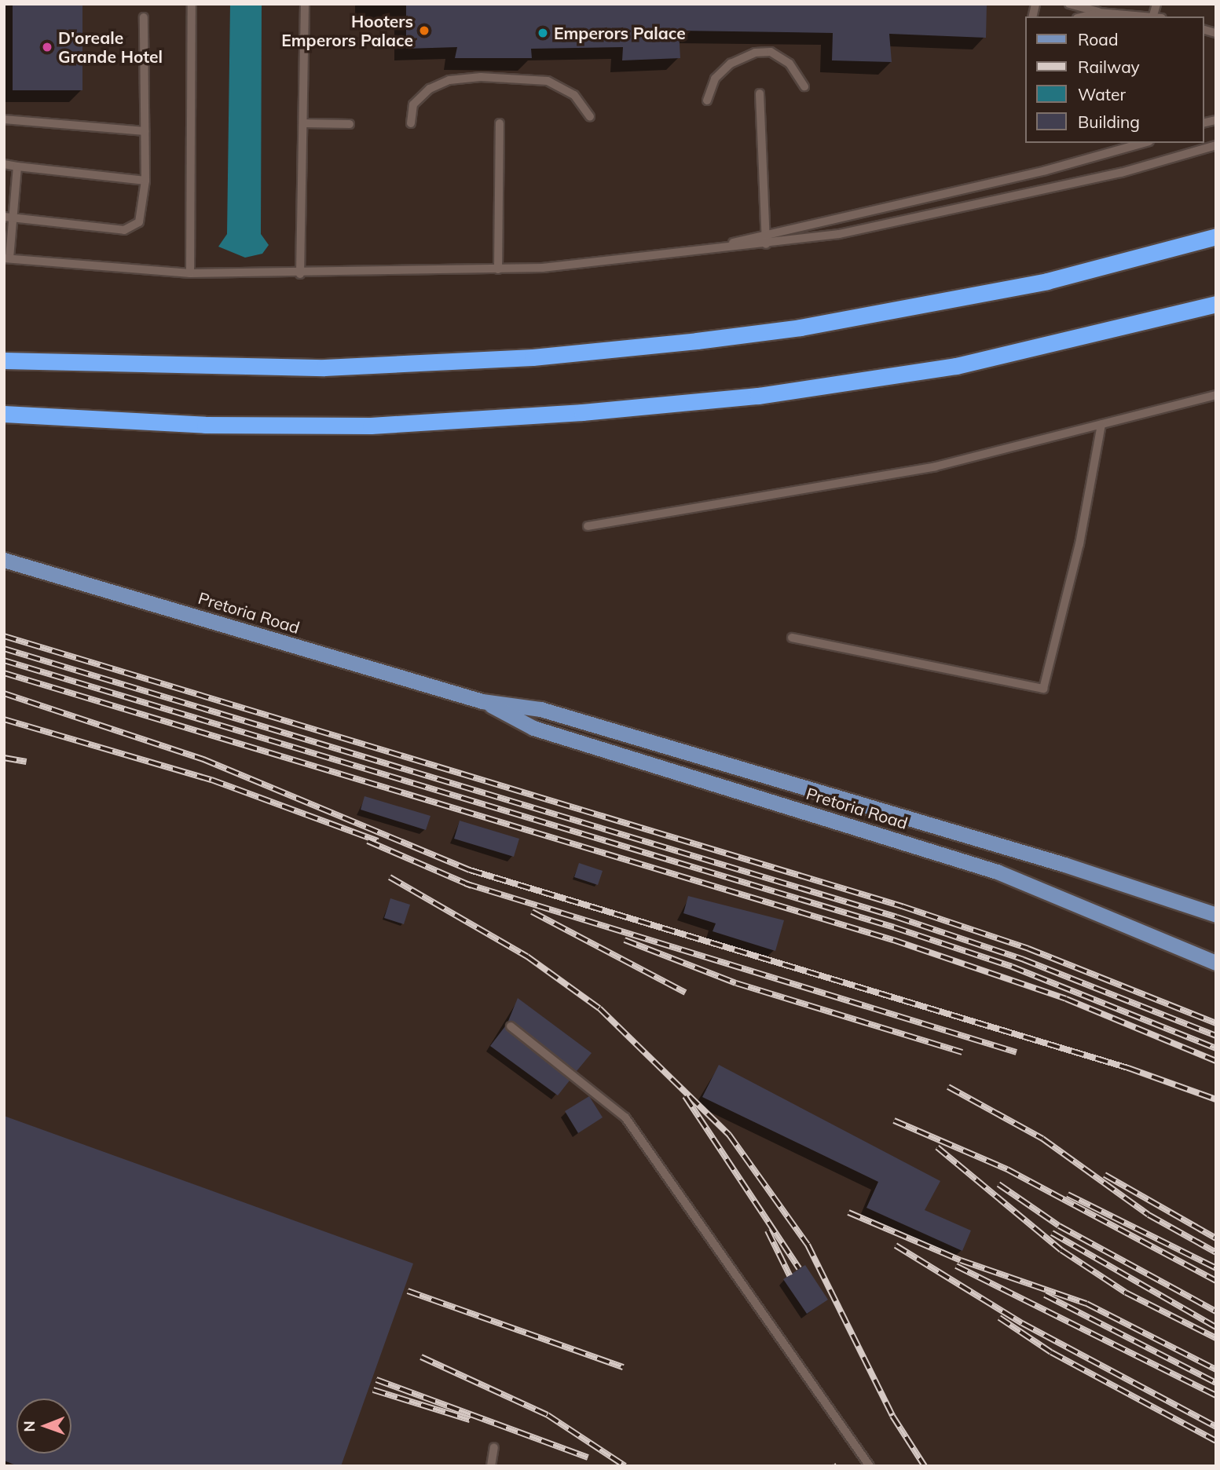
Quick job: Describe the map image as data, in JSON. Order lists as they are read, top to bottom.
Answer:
{
  "streets": {
    "main road": ["Pretoria Road"]
  },
  "places": ["Hooters Emperors Palace", "Emperors Palace", "D'oreale Grande Hotel"],
  "legend": [
    "Road",
    "Railway",
    "Water",
    "Building"
  ],
  "north": "left"
}
